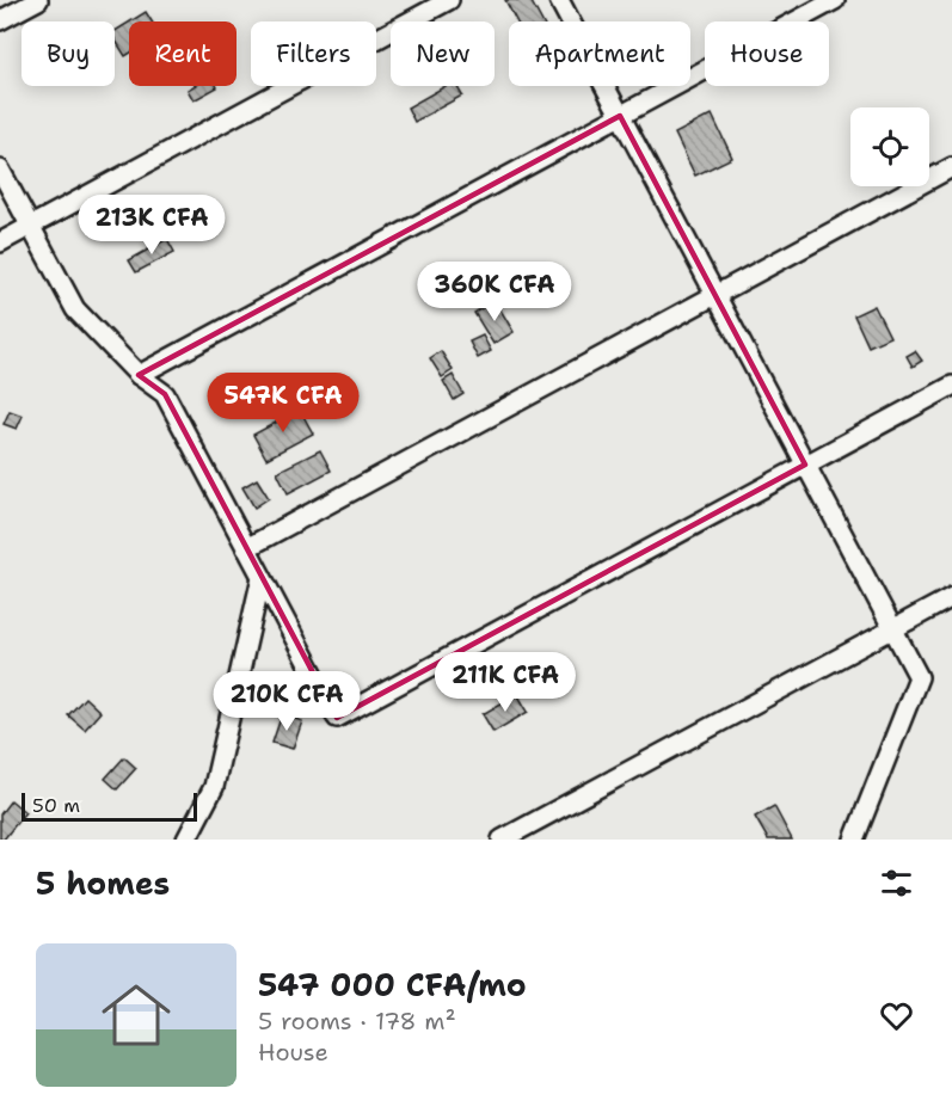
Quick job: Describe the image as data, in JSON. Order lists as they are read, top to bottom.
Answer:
{
  "scale_bar": "50 m",
  "page": {
    "chip": [
      "Buy",
      "Rent",
      "Filters",
      "New",
      "Apartment",
      "House"
    ],
    "price": [
      "213K CFA",
      "360K CFA",
      "547K CFA",
      "211K CFA",
      "210K CFA"
    ],
    "scale": "50 m",
    "heading": "5 homes",
    "list": [
      {
        "name": "547 000 CFA/mo",
        "note": "5 rooms · 178 m² · House"
      }
    ]
  }
}
